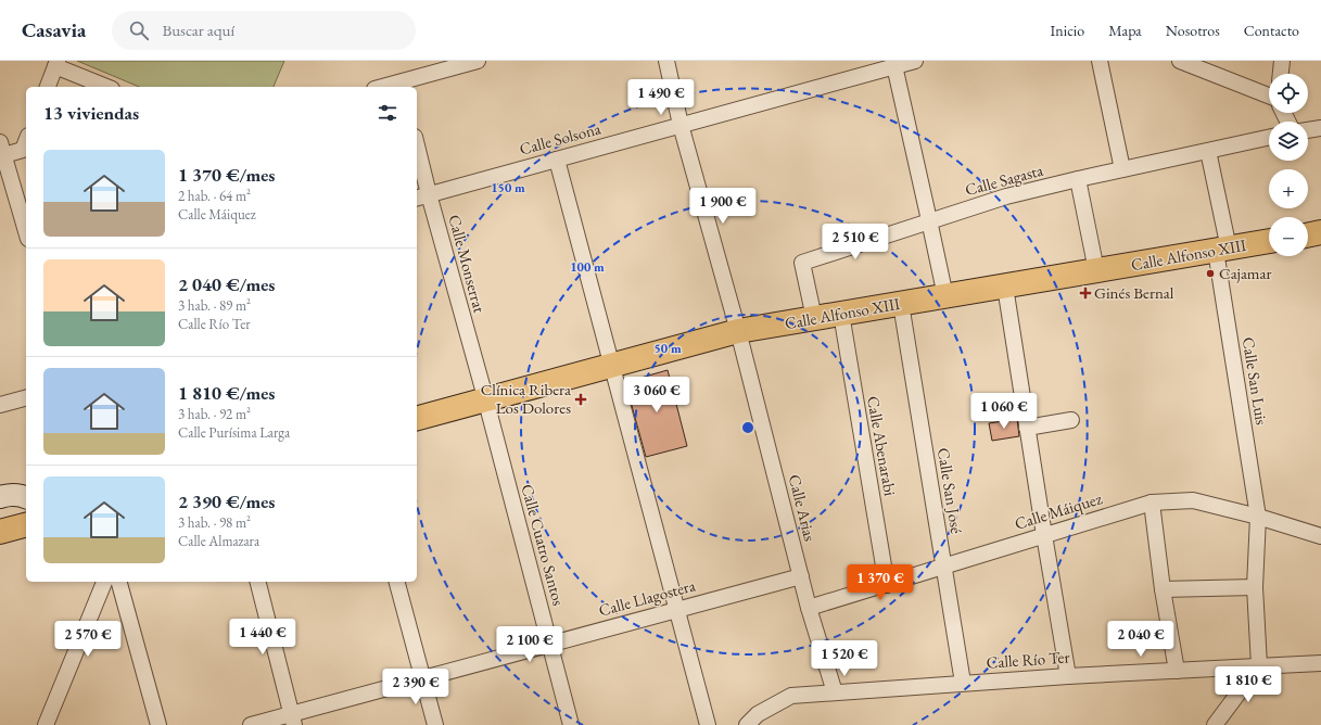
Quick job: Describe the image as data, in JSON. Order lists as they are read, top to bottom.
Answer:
{
  "streets": {
    "main road": ["Calle Alfonso XIII"],
    "street": [
      "Calle Solsona",
      "Calle Sagasta",
      "Calle Monserrat",
      "Calle San Luis",
      "Calle Abenarabi",
      "Calle San José",
      "Calle Arias",
      "Calle Máiquez",
      "Calle Cuatro Santos",
      "Calle Llagostera",
      "Calle Río Ter"
    ]
  },
  "crossings": [
    ["Calle Solsona", "Calle Monserrat"],
    ["Calle Solsona", "Calle Arias"],
    ["Calle Sagasta", "Calle Alfonso XIII"],
    ["Calle Sagasta", "Calle San Luis"],
    ["Calle Alfonso XIII", "Calle Monserrat"],
    ["Calle Alfonso XIII", "Calle San Luis"],
    ["Calle Alfonso XIII", "Calle Abenarabi"],
    ["Calle Alfonso XIII", "Calle San José"],
    ["Calle Alfonso XIII", "Calle Arias"],
    ["Calle Alfonso XIII", "Calle Cuatro Santos"],
    ["Calle Monserrat", "Calle Cuatro Santos"],
    ["Calle San Luis", "Calle Máiquez"],
    ["Calle San Luis", "Calle Río Ter"],
    ["Calle Abenarabi", "Calle Máiquez"],
    ["Calle San José", "Calle Máiquez"],
    ["Calle San José", "Calle Río Ter"],
    ["Calle Arias", "Calle Máiquez"],
    ["Calle Arias", "Calle Llagostera"],
    ["Calle Arias", "Calle Río Ter"],
    ["Calle Cuatro Santos", "Calle Llagostera"]
  ],
  "places": {
    "other": ["Cajamar"],
    "health": ["Ginés Bernal", "Clínica Ribera Los Dolores"]
  },
  "page": {
    "header": "Casavia",
    "search": "Buscar aquí",
    "nav": [
      "Inicio",
      "Mapa",
      "Nosotros",
      "Contacto"
    ],
    "map_buttons": ["+", "−"],
    "price": [
      "1 490 €",
      "1 900 €",
      "2 510 €",
      "3 060 €",
      "1 060 €",
      "1 370 €",
      "1 440 €",
      "2 570 €",
      "2 040 €",
      "2 100 €",
      "1 520 €",
      "1 810 €",
      "2 390 €"
    ],
    "heading": "13 viviendas",
    "list": [
      {
        "name": "1 370 €/mes",
        "note": "2 hab. · 64 m² · Calle Máiquez"
      },
      {
        "name": "2 040 €/mes",
        "note": "3 hab. · 89 m² · Calle Río Ter"
      },
      {
        "name": "1 810 €/mes",
        "note": "3 hab. · 92 m² · Calle Purísima Larga"
      },
      {
        "name": "2 390 €/mes",
        "note": "3 hab. · 98 m² · Calle Almazara"
      }
    ]
  },
  "rings": ["150 m", "100 m", "50 m"]
}
